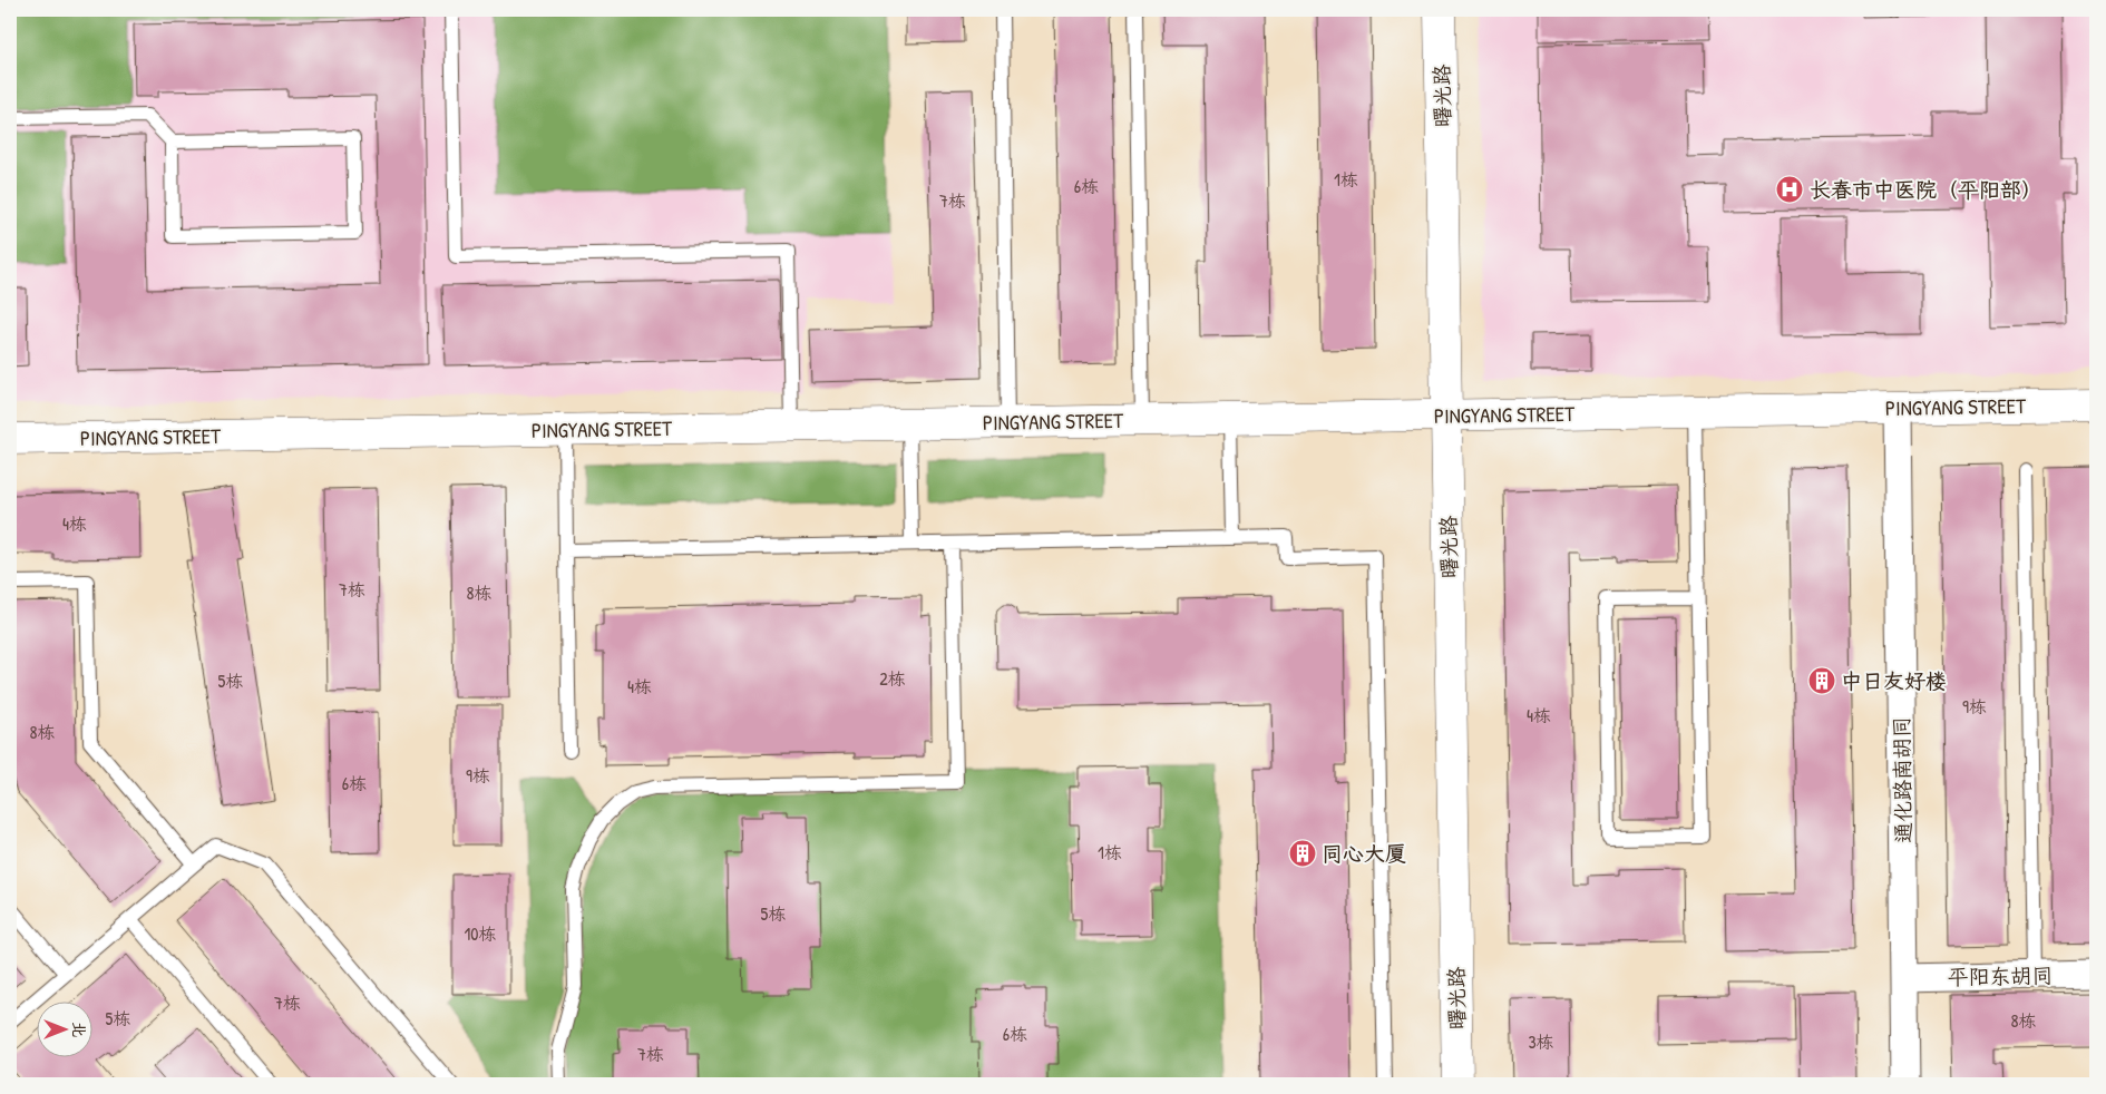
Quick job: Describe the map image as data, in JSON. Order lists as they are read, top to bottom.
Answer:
{
  "streets": {
    "street": [
      "曙光路",
      "PINGYANG STREET",
      "通化路南胡同",
      "平阳东胡同"
    ]
  },
  "crossings": [
    ["曙光路", "PINGYANG STREET"],
    ["PINGYANG STREET", "通化路南胡同"],
    ["通化路南胡同", "平阳东胡同"]
  ],
  "places": {
    "hospital": ["长春市中医院（平阳部）"],
    "building": ["中日友好楼", "同心大厦"]
  },
  "house_numbers": [
    "1栋",
    "6栋",
    "7栋",
    "4栋",
    "7栋",
    "8栋",
    "2栋",
    "5栋",
    "4栋",
    "9栋",
    "4栋",
    "8栋",
    "9栋",
    "6栋",
    "1栋",
    "5栋",
    "10栋",
    "7栋",
    "5栋",
    "8栋",
    "6栋",
    "3栋",
    "7栋"
  ],
  "north": "right"
}
